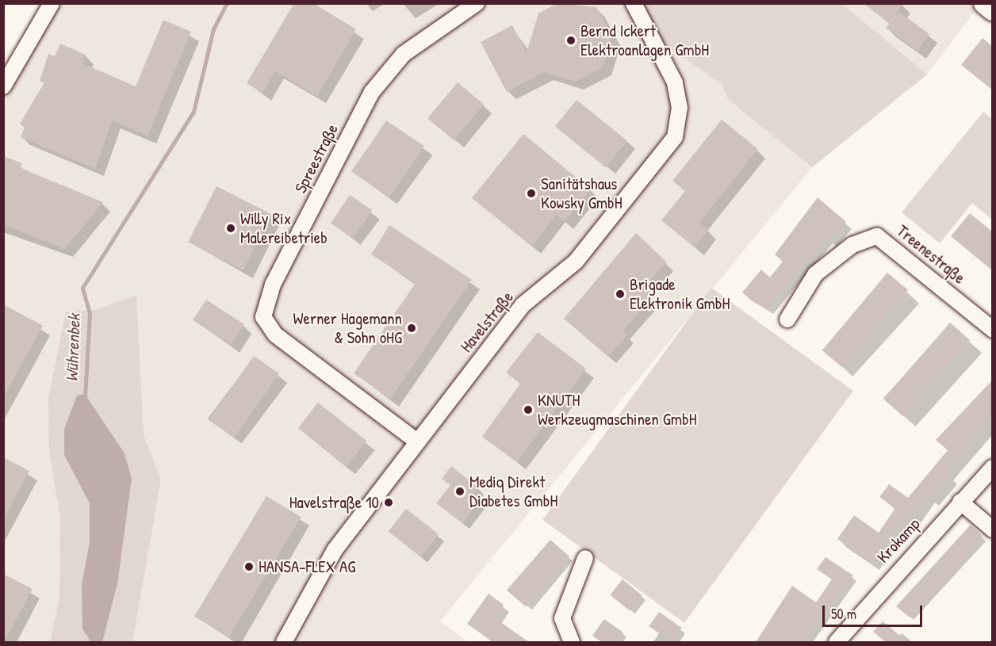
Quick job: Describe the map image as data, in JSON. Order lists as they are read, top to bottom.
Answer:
{
  "streets": {
    "street": [
      "Spreestraße",
      "Treenestraße",
      "Havelstraße",
      "Krokamp"
    ]
  },
  "crossings": [
    ["Spreestraße", "Havelstraße"]
  ],
  "water": ["Wührenbek"],
  "places": [
    "Bernd Ickert Elektroanlagen GmbH",
    "Sanitätshaus Kowsky GmbH",
    "Willy Rix Malereibetrieb",
    "Brigade Elektronik GmbH",
    "Werner Hagemann & Sohn oHG",
    "KNUTH Werkzeugmaschinen GmbH",
    "Mediq Direkt Diabetes GmbH",
    "Havelstraße 10",
    "HANSA-FLEX AG"
  ],
  "scale_bar": "50 m"
}
